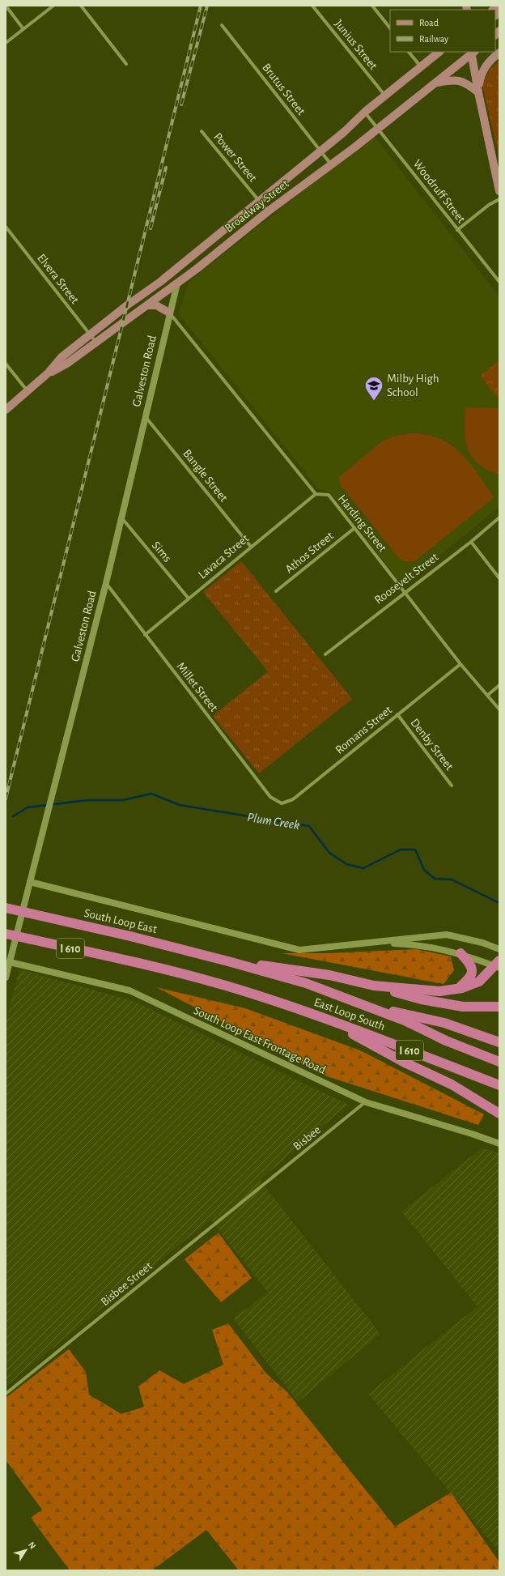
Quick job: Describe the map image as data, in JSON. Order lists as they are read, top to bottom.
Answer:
{
  "streets": {
    "highway": ["South Loop East", "I 610", "East Loop South"],
    "main road": ["Broadway Street", "Galveston Road", "South Loop East Frontage Road"],
    "street": [
      "Junius Street",
      "Brutus Street",
      "Power Street",
      "Woodruff Street",
      "Elvera Street",
      "Bangle Street",
      "Harding Street",
      "Sims",
      "Athos Street",
      "Lavaca Street",
      "Roosevelt Street",
      "Millet Street",
      "Romans Street",
      "Denby Street",
      "Bisbee",
      "Bisbee Street"
    ]
  },
  "crossings": [
    ["Junius Street", "Broadway Street"],
    ["Brutus Street", "Broadway Street"],
    ["Power Street", "Broadway Street"],
    ["Woodruff Street", "Broadway Street"],
    ["Broadway Street", "Elvera Street"],
    ["Broadway Street", "Galveston Road"],
    ["Galveston Road", "Bangle Street"],
    ["Galveston Road", "Sims"],
    ["Galveston Road", "Millet Street"],
    ["Galveston Road", "South Loop East Frontage Road"],
    ["Bangle Street", "Lavaca Street"],
    ["Harding Street", "Athos Street"],
    ["Harding Street", "Lavaca Street"],
    ["Harding Street", "Roosevelt Street"],
    ["Harding Street", "Romans Street"],
    ["Sims", "Lavaca Street"],
    ["Lavaca Street", "Millet Street"],
    ["Millet Street", "Romans Street"],
    ["Romans Street", "Denby Street"],
    ["South Loop East", "East Loop South"],
    ["South Loop East Frontage Road", "Bisbee"],
    ["Bisbee", "Bisbee Street"]
  ],
  "water": ["Plum Creek"],
  "places": {
    "school or university": ["Milby High School"]
  },
  "legend": ["Road", "Railway"],
  "north": "top right"
}
